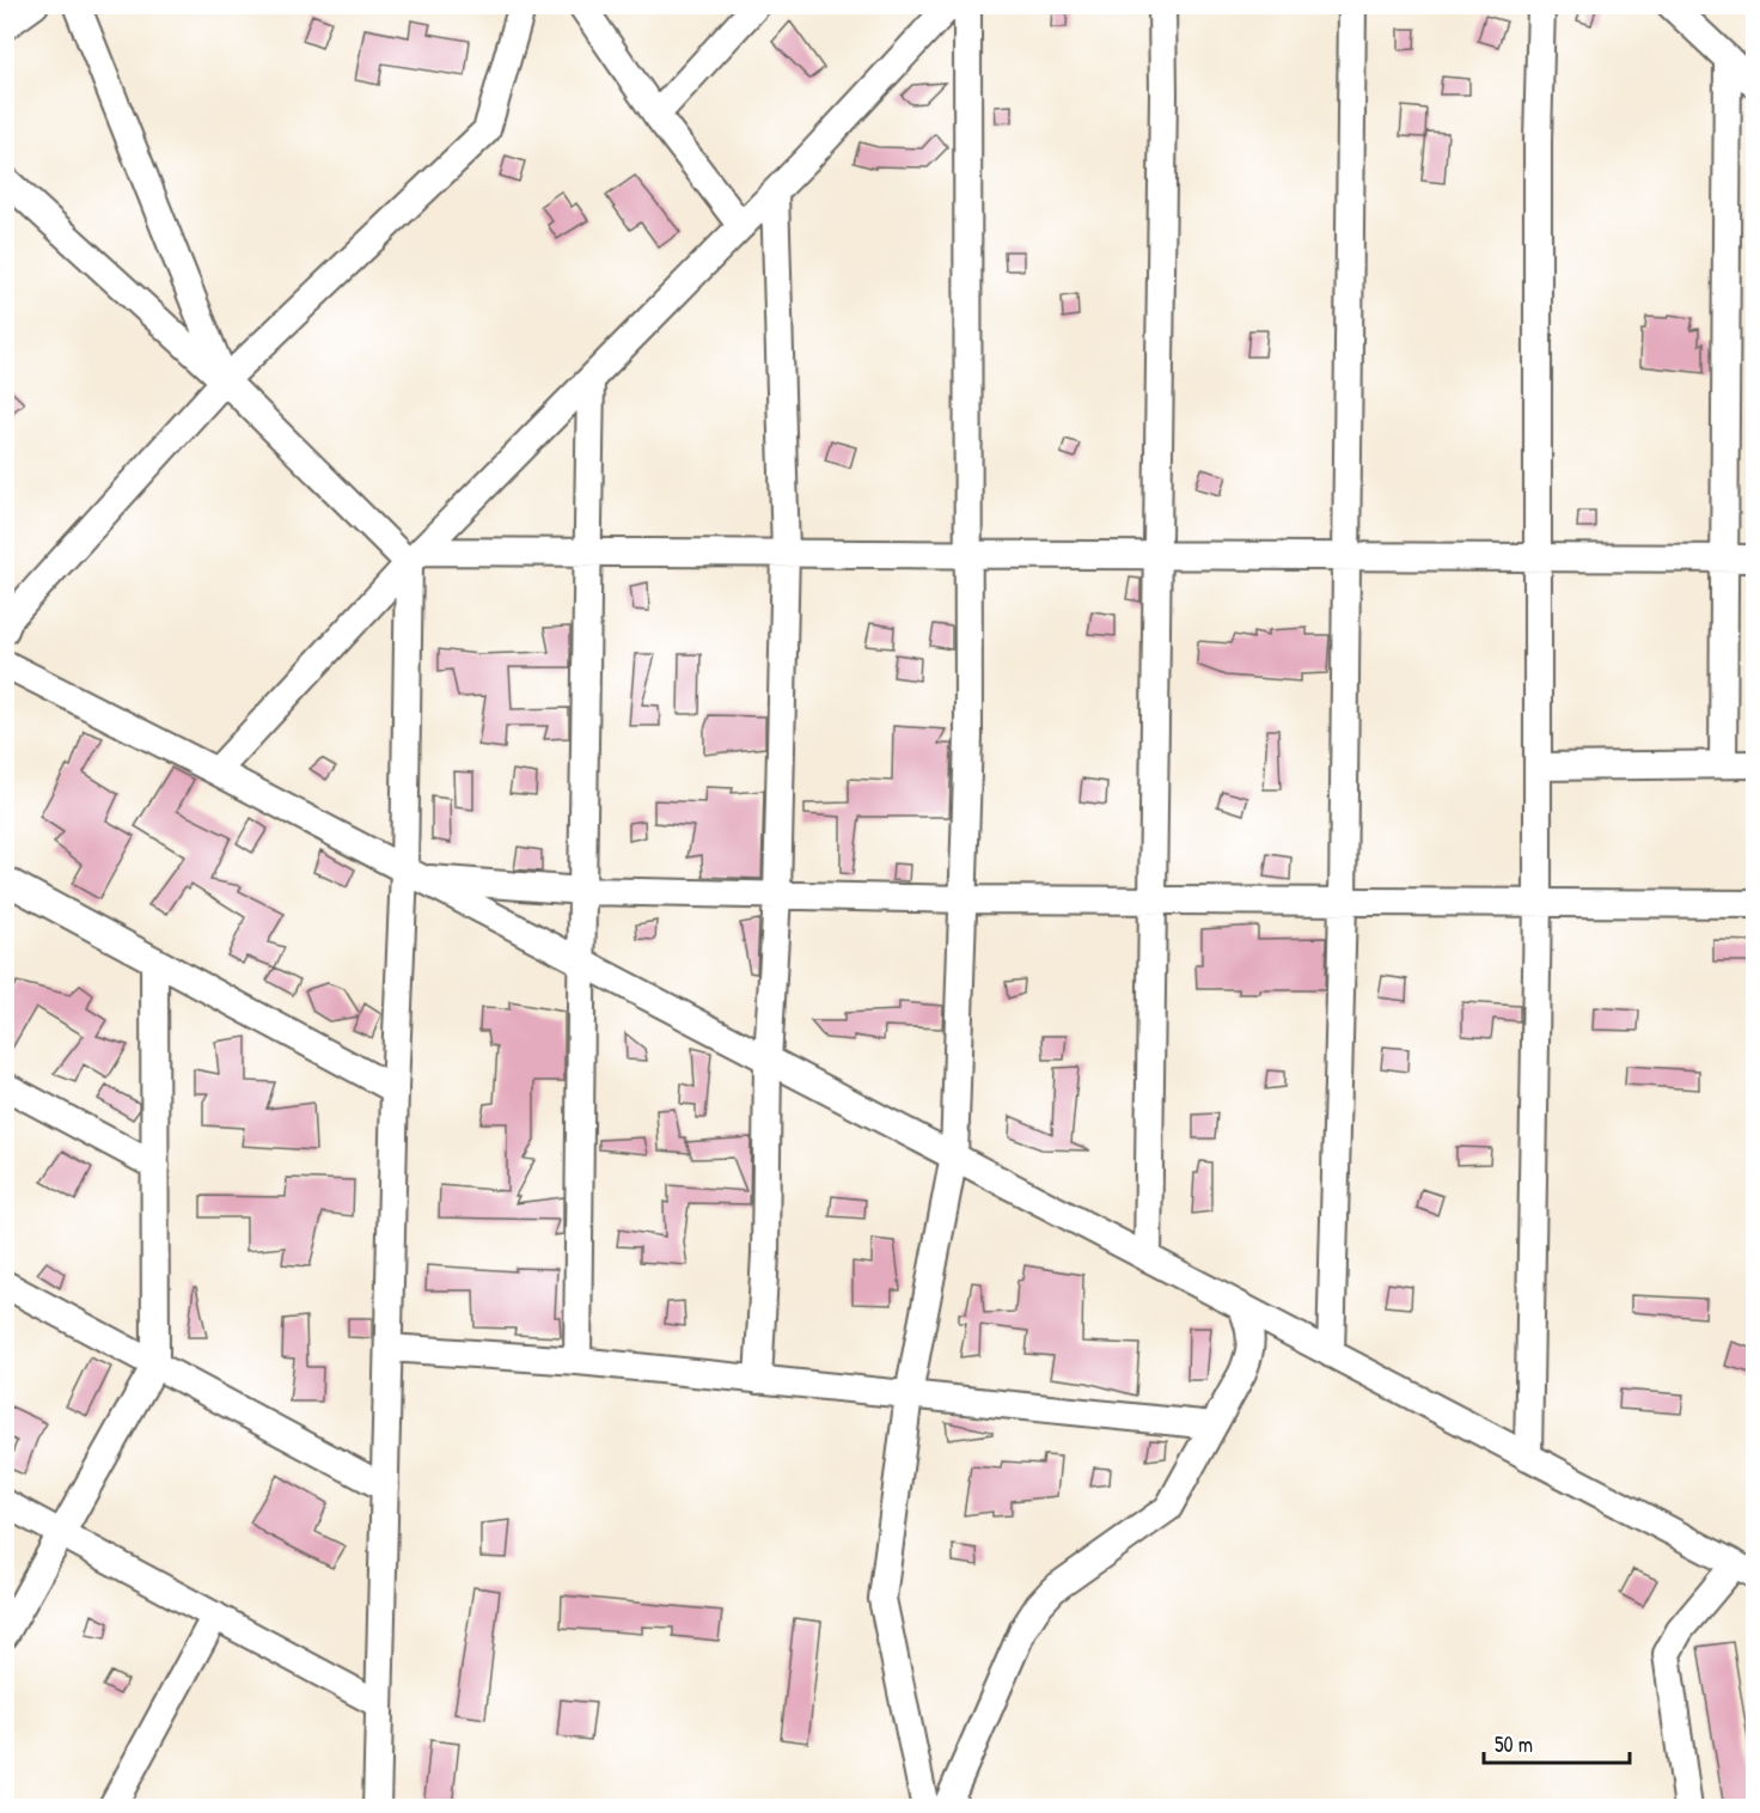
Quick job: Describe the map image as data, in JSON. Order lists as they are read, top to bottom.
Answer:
{
  "scale_bar": "50 m"
}
